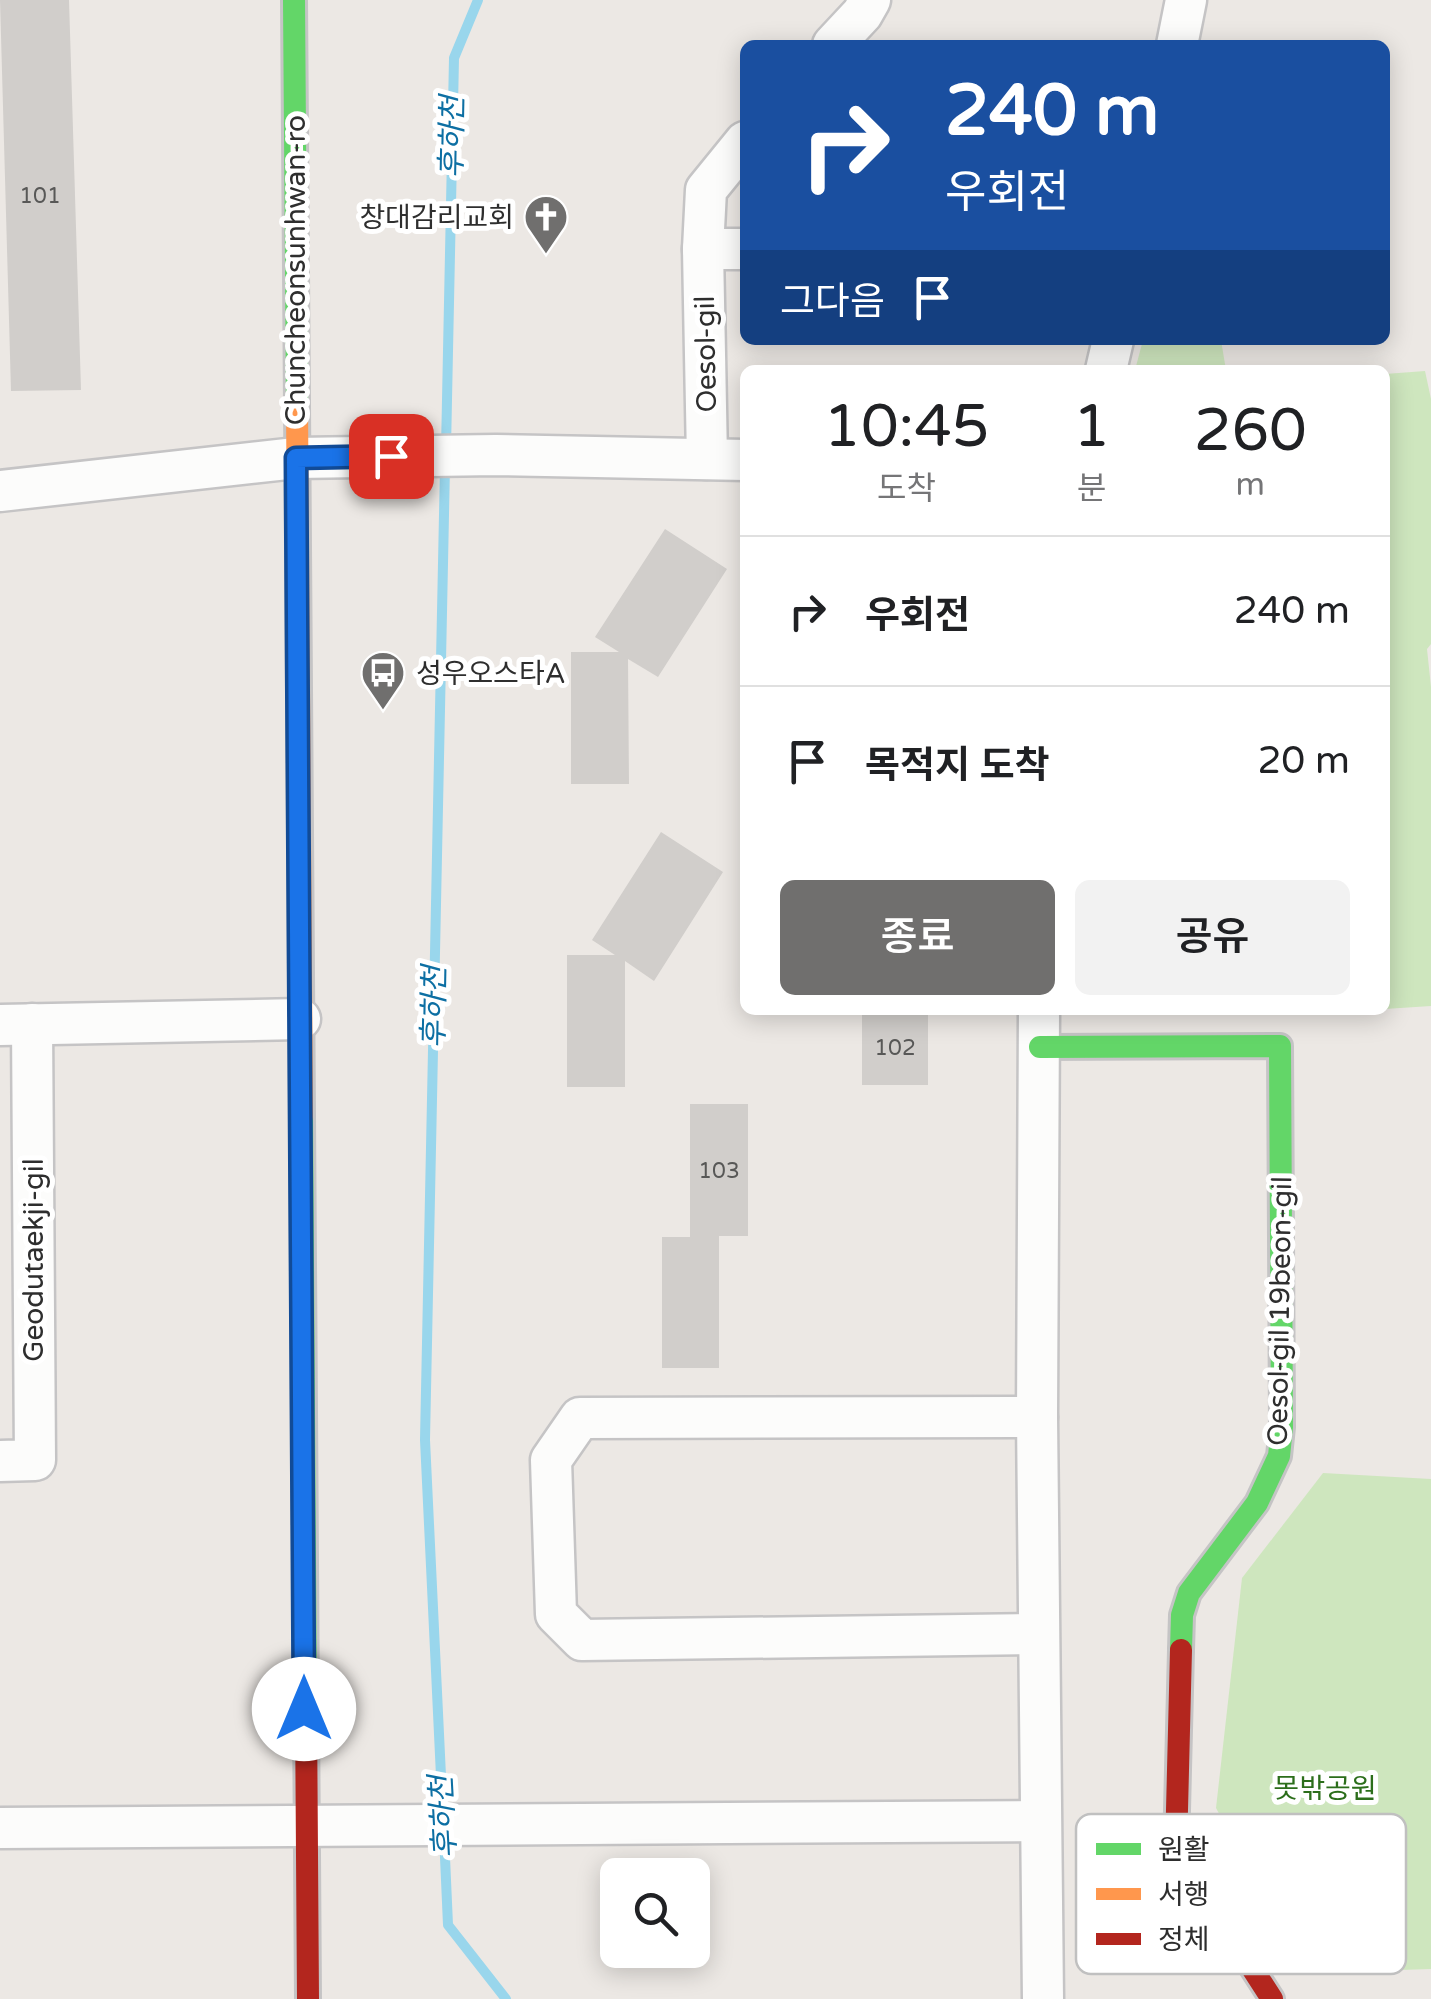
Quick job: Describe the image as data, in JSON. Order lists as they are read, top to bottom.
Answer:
{
  "streets": {
    "street": [
      "Chuncheonsunhwan-ro",
      "Oesol-gil",
      "Geodutaekji-gil",
      "Oesol-gil 19beon-gil"
    ]
  },
  "water": ["후하천"],
  "parks": ["못밖공원"],
  "places": {
    "church": ["창대감리교회"],
    "bus stop": ["성우오스타A"]
  },
  "house_numbers": ["101", "102", "103"],
  "legend": ["원활", "서행", "정체"],
  "page": {
    "turn": ["240 m", "우회전"],
    "then": "그다음",
    "eta": [
      "10:45",
      "도착",
      "1",
      "분",
      "260",
      "m"
    ],
    "list": [
      {
        "name": "우회전",
        "value": "240 m"
      },
      {
        "name": "목적지 도착",
        "value": "20 m"
      }
    ],
    "buttons": ["종료", "공유"]
  }
}
